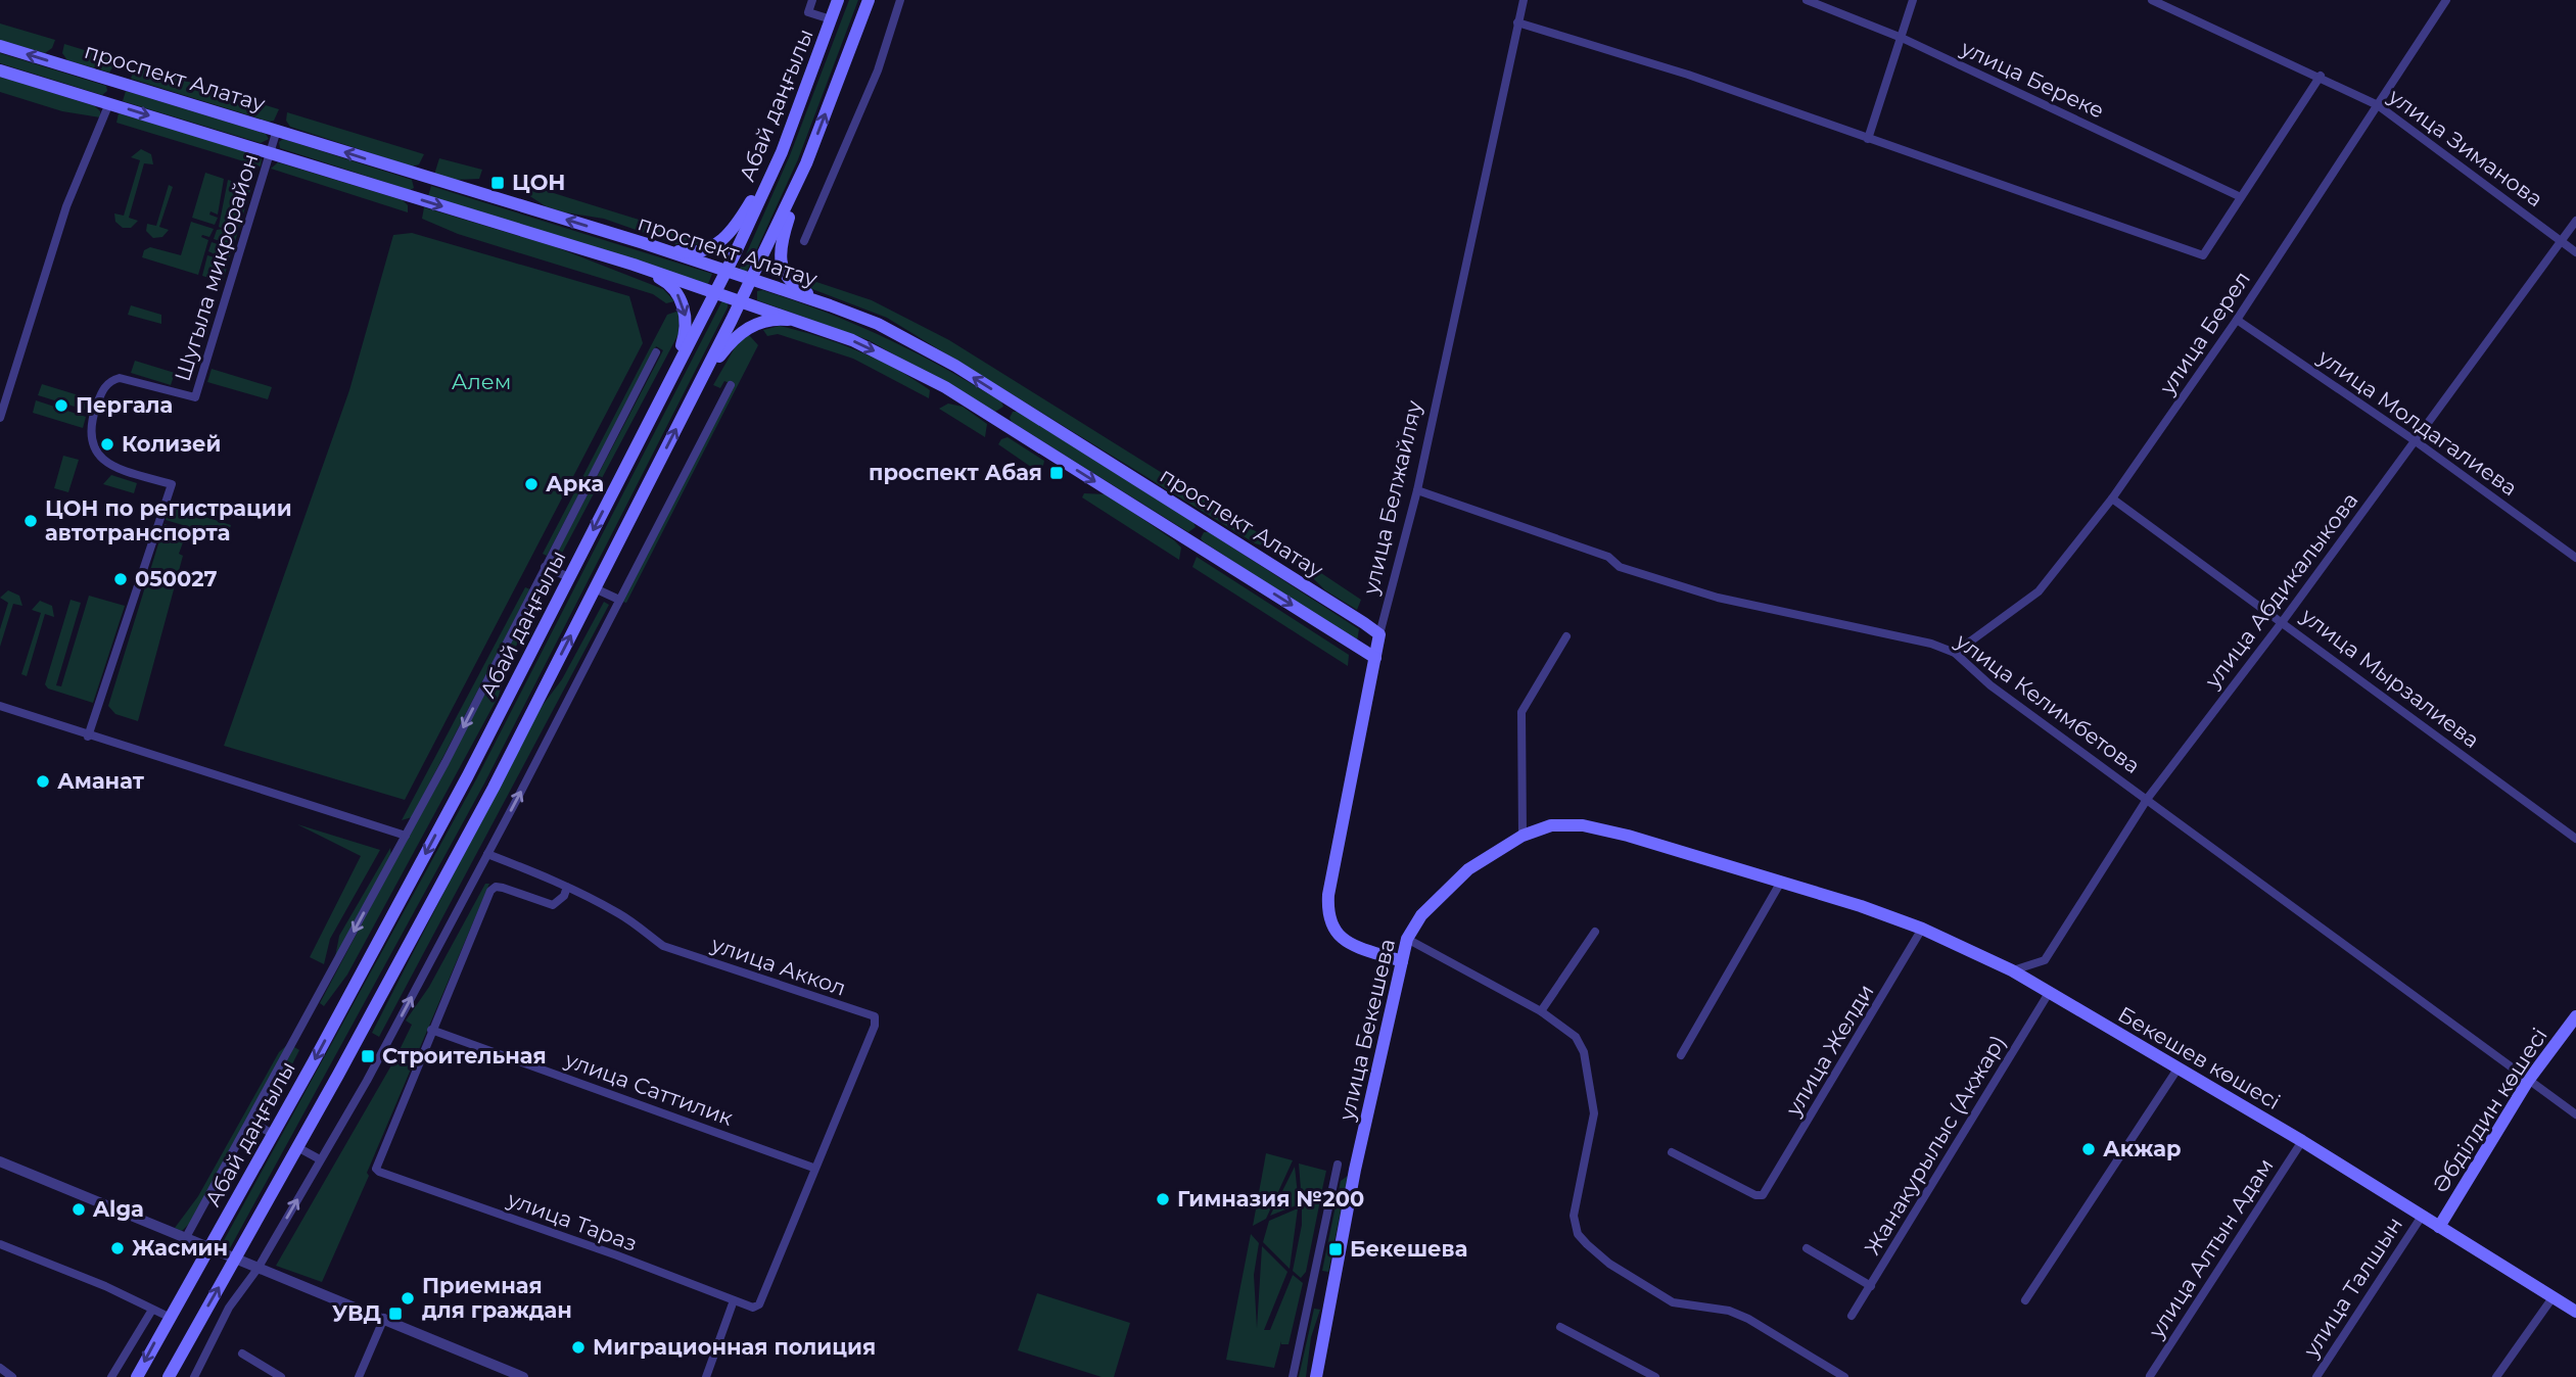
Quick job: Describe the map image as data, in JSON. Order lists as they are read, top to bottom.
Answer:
{
  "streets": {
    "main road": [
      "проспект Алатау",
      "Абай даңғылы",
      "улица Белжайляу",
      "улица Бекешева",
      "Бекешев көшесі",
      "Әбділдин көшесі"
    ],
    "street": [
      "улица Береке",
      "улица Зиманова",
      "Шугыла микрорайон",
      "улица Берел",
      "улица Молдагалиева",
      "улица Абдикалыкова",
      "улица Мырзалиева",
      "улица Келимбетова",
      "улица Аккол",
      "улица Желди",
      "улица Саттилик",
      "Жанакурылыс (Акжар)",
      "улица Тараз",
      "улица Алтын Адам",
      "улица Талшын"
    ]
  },
  "crossings": [
    ["проспект Алатау", "Абай даңғылы"],
    ["проспект Алатау", "Шугыла микрорайон"],
    ["проспект Алатау", "улица Белжайляу"],
    ["улица Зиманова", "улица Берел"],
    ["улица Зиманова", "улица Абдикалыкова"],
    ["улица Берел", "улица Молдагалиева"],
    ["улица Берел", "улица Мырзалиева"],
    ["улица Берел", "улица Келимбетова"],
    ["улица Молдагалиева", "улица Абдикалыкова"],
    ["улица Белжайляу", "улица Келимбетова"],
    ["улица Белжайляу", "улица Бекешева"],
    ["улица Абдикалыкова", "улица Мырзалиева"],
    ["улица Абдикалыкова", "улица Келимбетова"],
    ["улица Абдикалыкова", "Бекешев көшесі"],
    ["улица Келимбетова", "Әбділдин көшесі"],
    ["улица Аккол", "улица Саттилик"],
    ["улица Аккол", "улица Тараз"],
    ["улица Бекешева", "Бекешев көшесі"],
    ["улица Желди", "Бекешев көшесі"],
    ["Бекешев көшесі", "Әбділдин көшесі"],
    ["Бекешев көшесі", "Жанакурылыс (Акжар)"],
    ["Бекешев көшесі", "улица Алтын Адам"],
    ["Бекешев көшесі", "улица Талшын"],
    ["улица Саттилик", "улица Тараз"]
  ],
  "parks": ["Алем"],
  "places": {
    "transit": [
      "ЦОН",
      "проспект Абая",
      "Строительная",
      "Бекешева",
      "УВД"
    ],
    "other": [
      "Пергала",
      "Колизей",
      "Арка",
      "ЦОН по регистрации автотранспорта",
      "050027",
      "Аманат",
      "Акжар",
      "Гимназия №200",
      "Alga",
      "Жасмин",
      "Приемная для граждан",
      "Миграционная полиция"
    ]
  }
}
